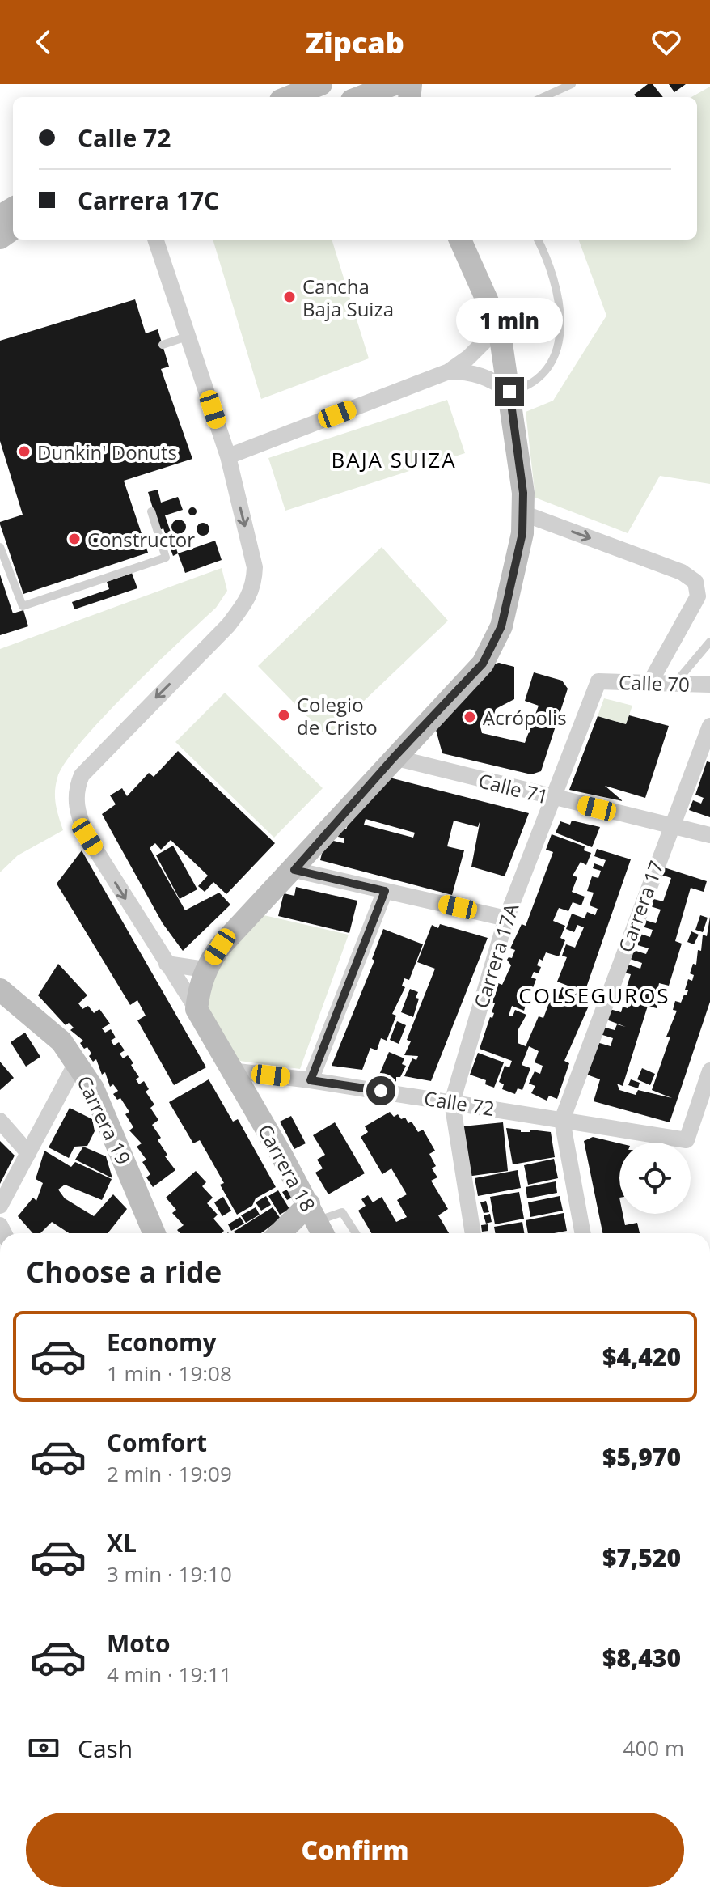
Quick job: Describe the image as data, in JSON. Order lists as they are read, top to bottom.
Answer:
{
  "streets": {
    "street": [
      "Calle 70",
      "Calle 71",
      "Carrera 17",
      "Carrera 17A",
      "Calle 72",
      "Carrera 19",
      "Carrera 18"
    ]
  },
  "crossings": [
    ["Calle 70", "Carrera 17A"],
    ["Calle 71", "Carrera 17"],
    ["Calle 71", "Carrera 17A"],
    ["Carrera 17", "Calle 72"],
    ["Carrera 17A", "Calle 72"],
    ["Calle 72", "Carrera 18"]
  ],
  "one_way": ["Carrera 18"],
  "districts": ["BAJA SUIZA", "COLSEGUROS"],
  "places": [
    "Cancha Baja Suiza",
    "Dunkin' Donuts",
    "Constructor",
    "Colegio de Cristo",
    "Acrópolis"
  ],
  "page": {
    "header": "Zipcab",
    "banner": ["Calle 72", "Carrera 17C"],
    "bubble": "1 min",
    "heading": "Choose a ride",
    "list": [
      {
        "name": "Economy",
        "note": "1 min · 19:08",
        "value": "$4,420"
      },
      {
        "name": "Comfort",
        "note": "2 min · 19:09",
        "value": "$5,970"
      },
      {
        "name": "XL",
        "note": "3 min · 19:10",
        "value": "$7,520"
      },
      {
        "name": "Moto",
        "note": "4 min · 19:11",
        "value": "$8,430"
      }
    ],
    "pay": ["Cash", "400 m"],
    "buttons": "Confirm"
  }
}
